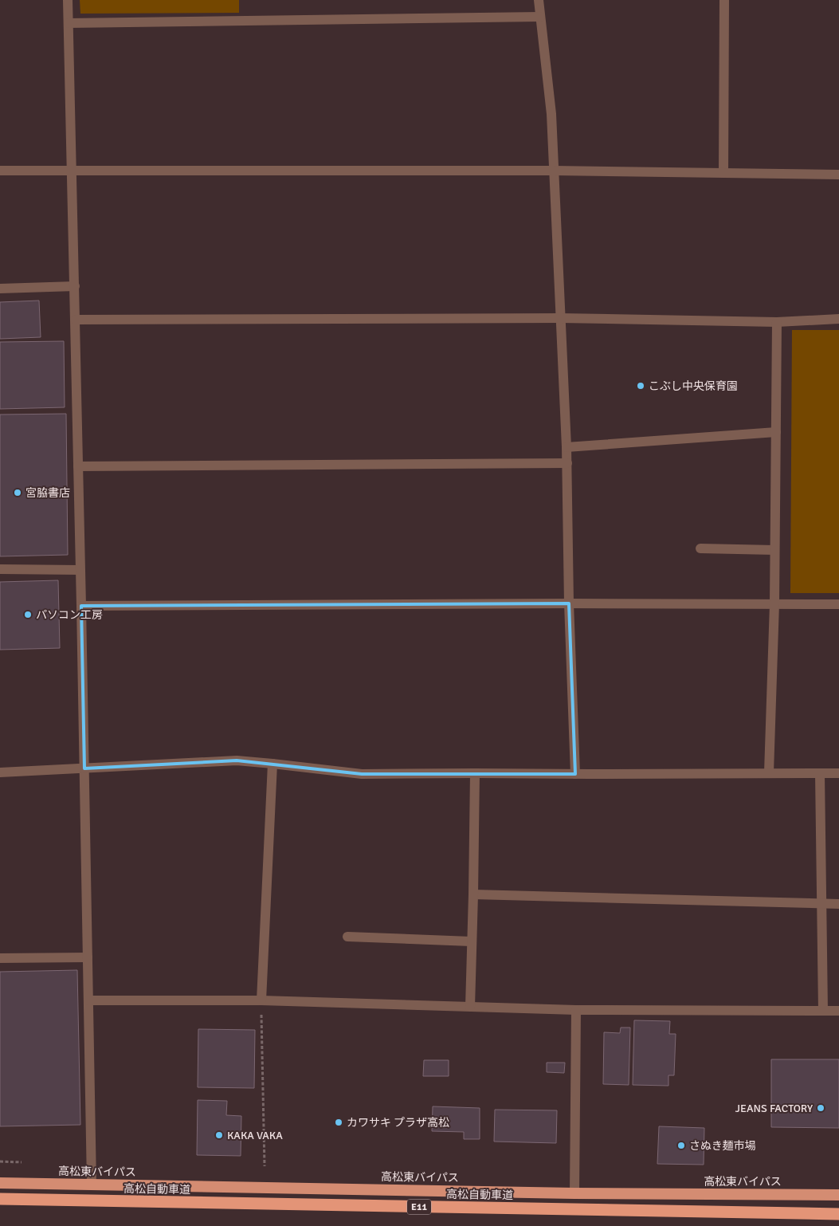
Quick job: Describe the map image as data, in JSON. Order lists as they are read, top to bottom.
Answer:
{
  "streets": {
    "highway": ["高松東バイパス", "高松自動車道", "E11"]
  },
  "places": [
    "こぶし中央保育園",
    "宮脇書店",
    "パソコン工房",
    "JEANS FACTORY",
    "カワサキ プラザ高松",
    "KAKA VAKA",
    "さぬき麺市場"
  ]
}
